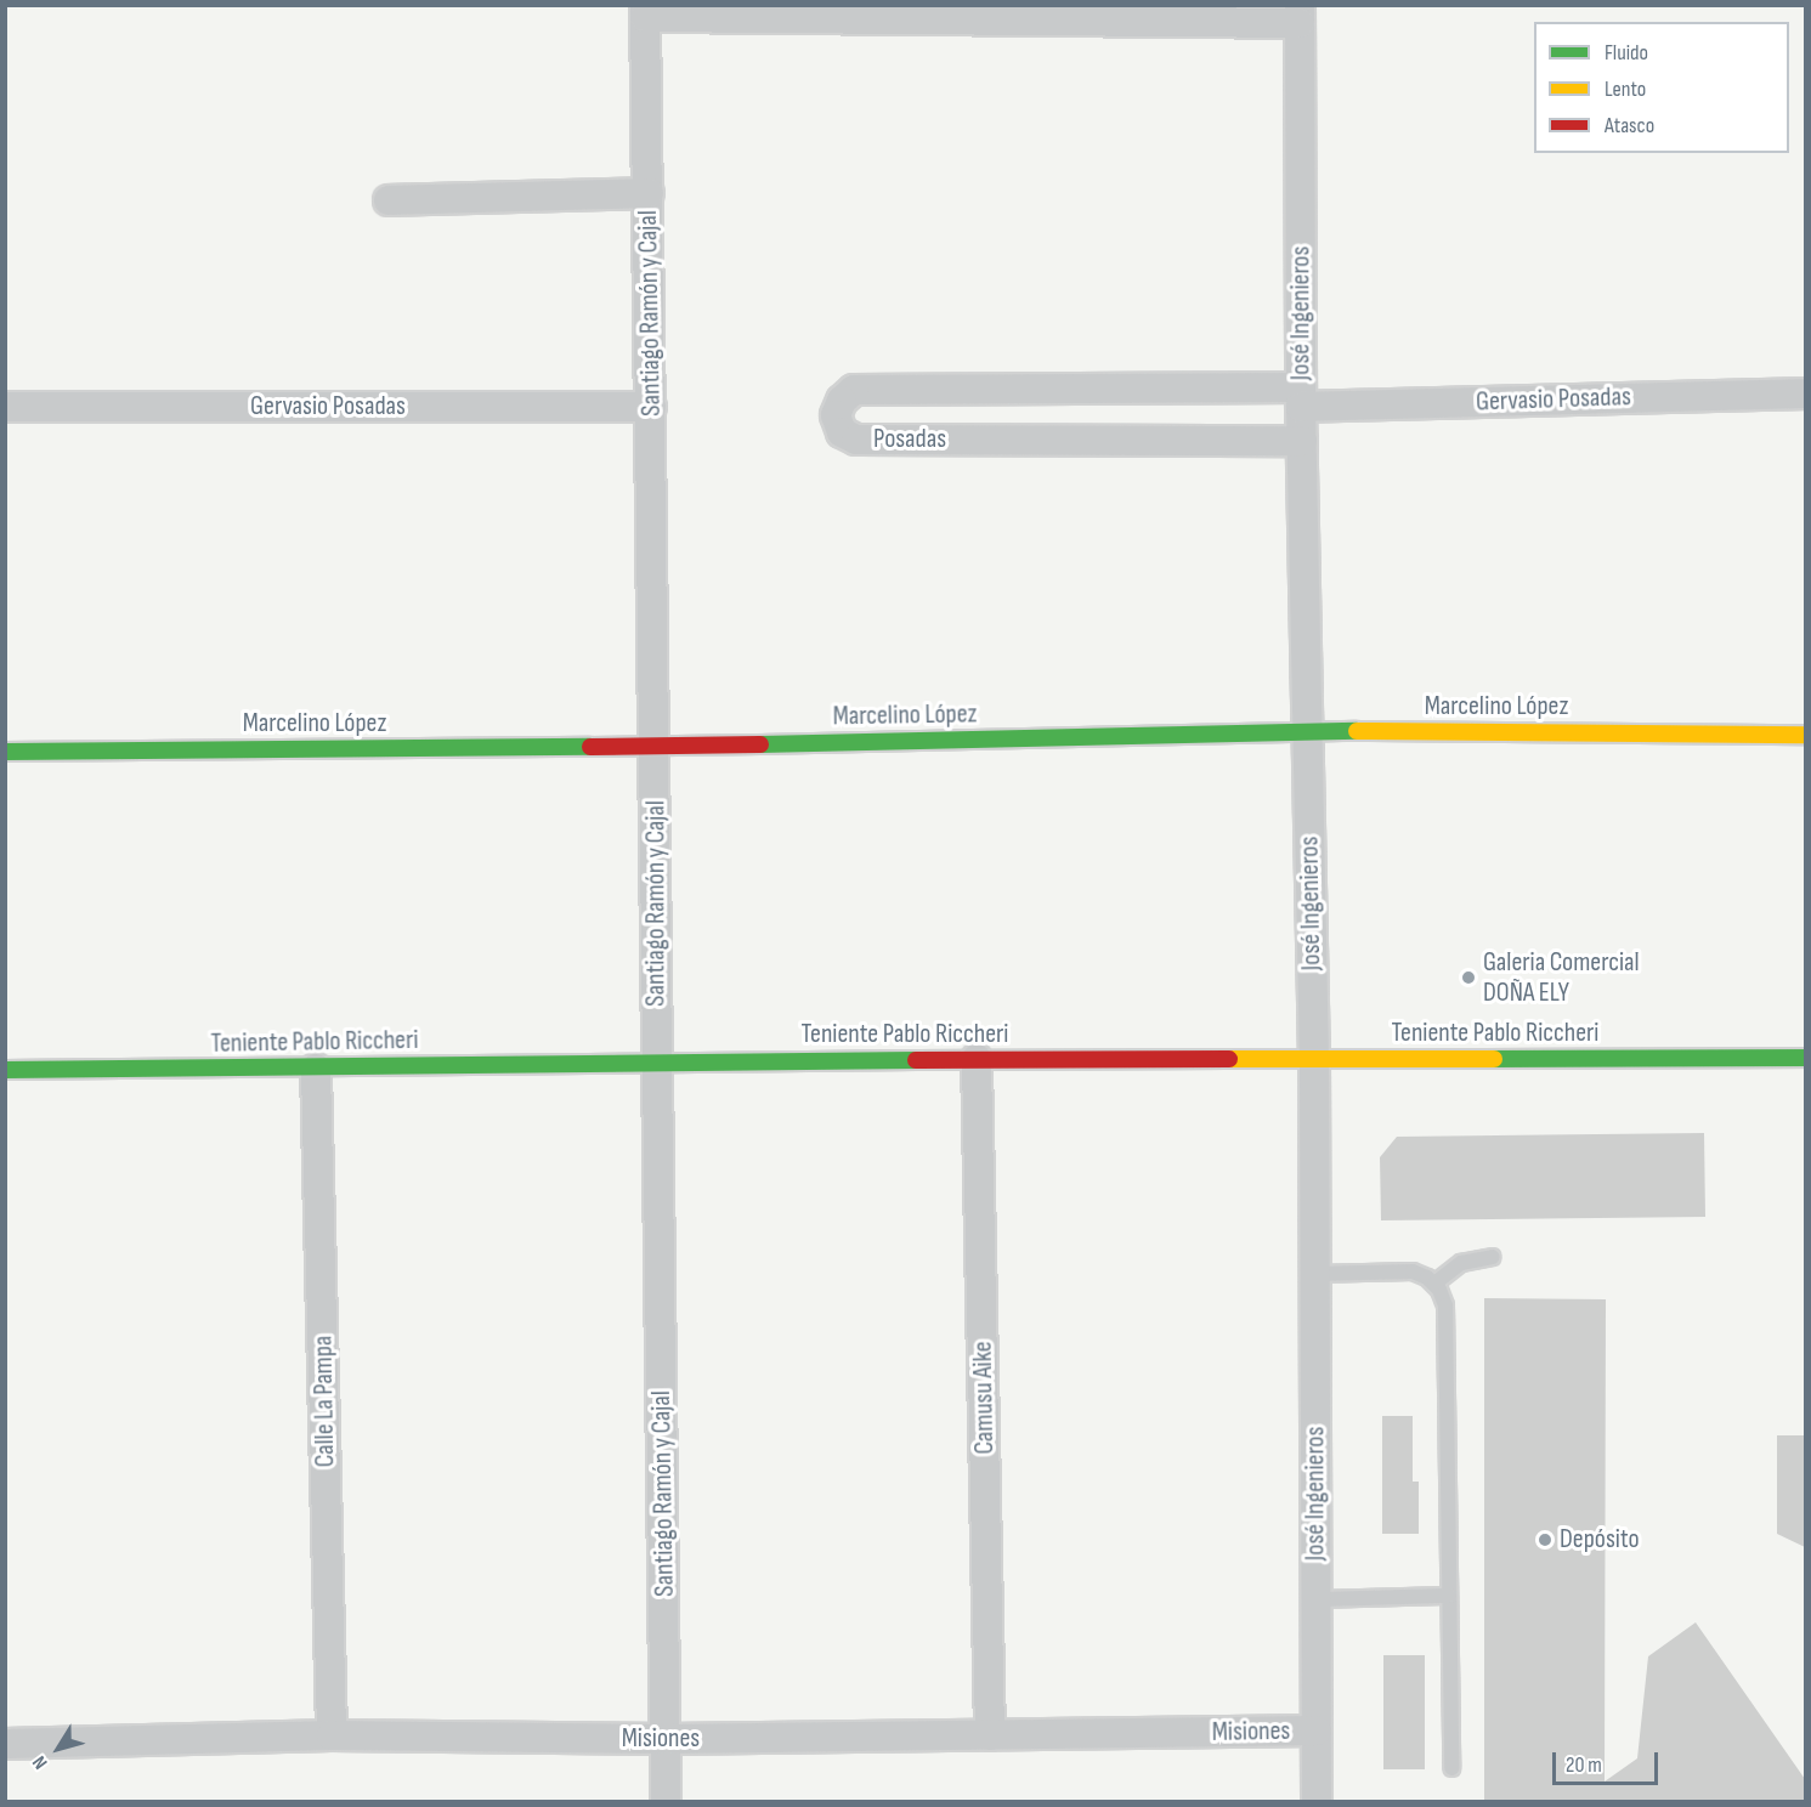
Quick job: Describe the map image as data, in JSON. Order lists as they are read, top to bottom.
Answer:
{
  "streets": {
    "street": [
      "Santiago Ramón y Cajal",
      "José Ingenieros",
      "Gervasio Posadas",
      "Posadas",
      "Marcelino López",
      "Teniente Pablo Riccheri",
      "Camusu Aike",
      "Calle La Pampa",
      "Misiones"
    ]
  },
  "crossings": [
    ["Santiago Ramón y Cajal", "Gervasio Posadas"],
    ["Santiago Ramón y Cajal", "Marcelino López"],
    ["Santiago Ramón y Cajal", "Teniente Pablo Riccheri"],
    ["Santiago Ramón y Cajal", "Misiones"],
    ["José Ingenieros", "Gervasio Posadas"],
    ["José Ingenieros", "Posadas"],
    ["José Ingenieros", "Marcelino López"],
    ["José Ingenieros", "Teniente Pablo Riccheri"],
    ["José Ingenieros", "Misiones"],
    ["Gervasio Posadas", "Posadas"],
    ["Teniente Pablo Riccheri", "Camusu Aike"],
    ["Teniente Pablo Riccheri", "Calle La Pampa"],
    ["Camusu Aike", "Misiones"],
    ["Calle La Pampa", "Misiones"]
  ],
  "places": ["Galeria Comercial DOÑA ELY", "Depósito"],
  "legend": ["Fluido", "Lento", "Atasco"],
  "scale_bar": "20 m",
  "north": "bottom left"
}
